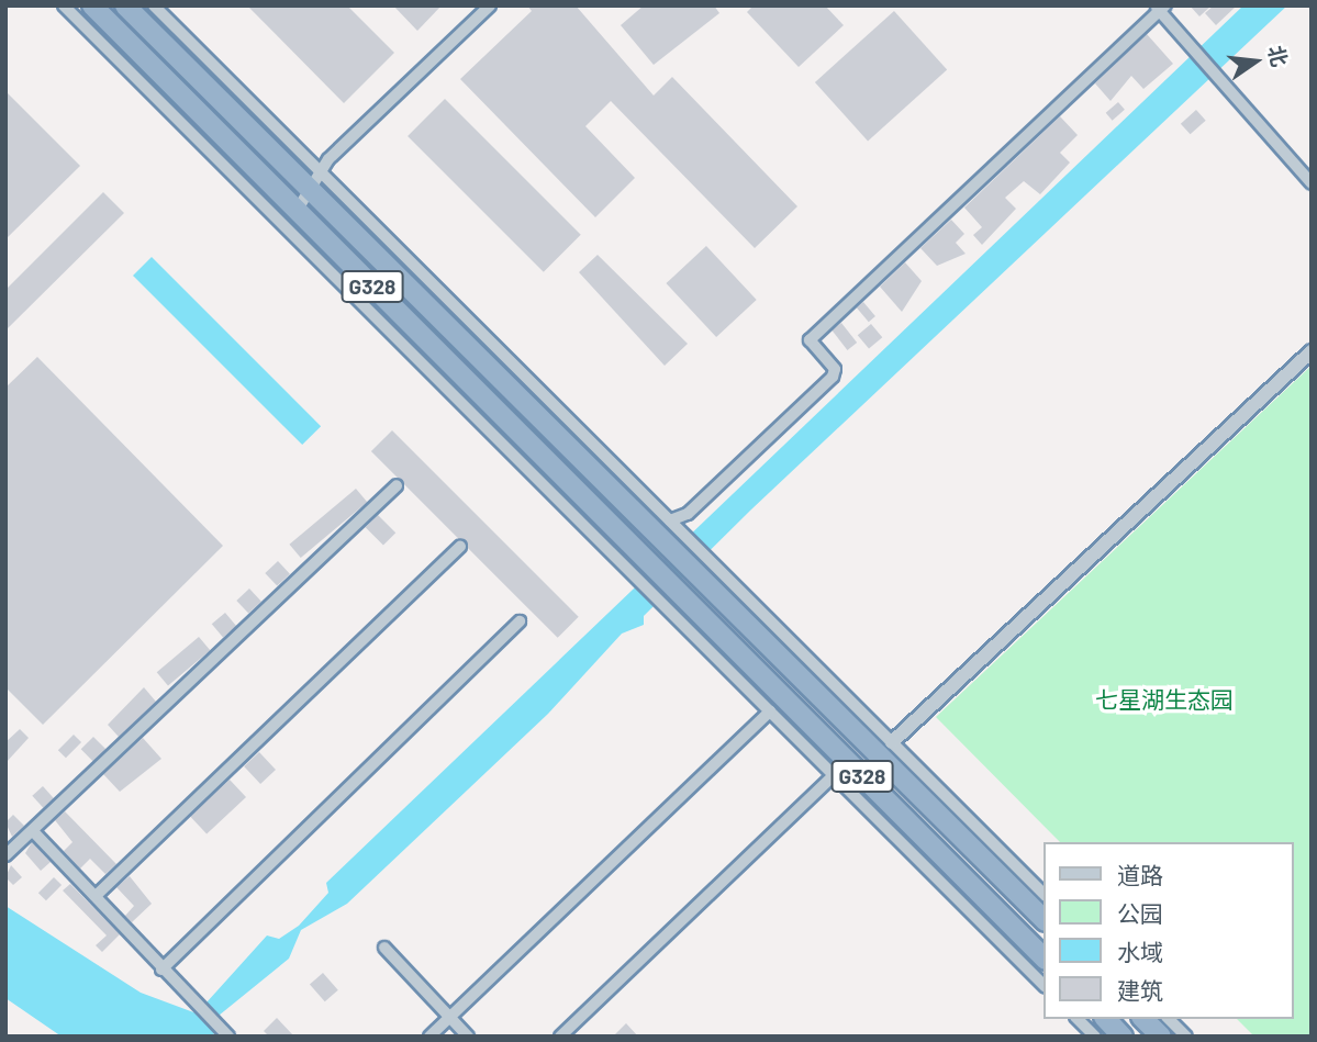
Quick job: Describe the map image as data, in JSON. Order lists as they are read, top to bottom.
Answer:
{
  "streets": {
    "highway": ["G328"]
  },
  "parks": ["七星湖生态园"],
  "legend": [
    "道路",
    "公园",
    "水域",
    "建筑"
  ],
  "north": "right"
}
